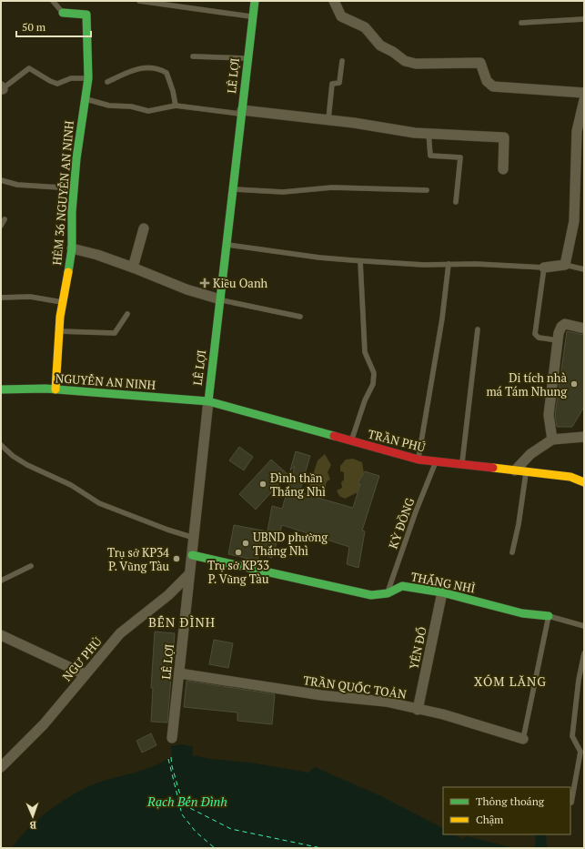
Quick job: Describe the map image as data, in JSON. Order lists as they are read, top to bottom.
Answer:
{
  "streets": {
    "main road": [
      "LÊ LỢI",
      "HẺM 36 NGUYỄN AN NINH",
      "NGUYỄN AN NINH",
      "TRẦN PHÚ",
      "THẮNG NHÌ"
    ],
    "street": ["YÊN ĐỔ", "NGƯ PHỦ", "TRẦN QUỐC TOẢN"],
    "lane": ["KỲ ĐỒNG"]
  },
  "crossings": [
    ["LÊ LỢI", "NGUYỄN AN NINH"],
    ["LÊ LỢI", "TRẦN PHÚ"],
    ["LÊ LỢI", "THẮNG NHÌ"],
    ["LÊ LỢI", "NGƯ PHỦ"],
    ["LÊ LỢI", "TRẦN QUỐC TOẢN"],
    ["HẺM 36 NGUYỄN AN NINH", "NGUYỄN AN NINH"],
    ["NGUYỄN AN NINH", "TRẦN PHÚ"],
    ["TRẦN PHÚ", "KỲ ĐỒNG"],
    ["KỲ ĐỒNG", "THẮNG NHÌ"],
    ["THẮNG NHÌ", "YÊN ĐỔ"],
    ["YÊN ĐỔ", "TRẦN QUỐC TOẢN"]
  ],
  "districts": ["BẾN ĐÌNH", "XÓM LĂNG"],
  "water": ["Rạch Bến Đình"],
  "places": {
    "health": ["Kiều Oanh"],
    "other": [
      "Di tích nhà má Tám Nhung",
      "Đình thần Thắng Nhì",
      "UBND phường Thắng Nhì",
      "Trụ sở KP33 P. Vũng Tàu",
      "Trụ sở KP34 P. Vũng Tàu"
    ]
  },
  "legend": ["Thông thoáng", "Chậm"],
  "scale_bar": "50 m",
  "north": "bottom"
}
